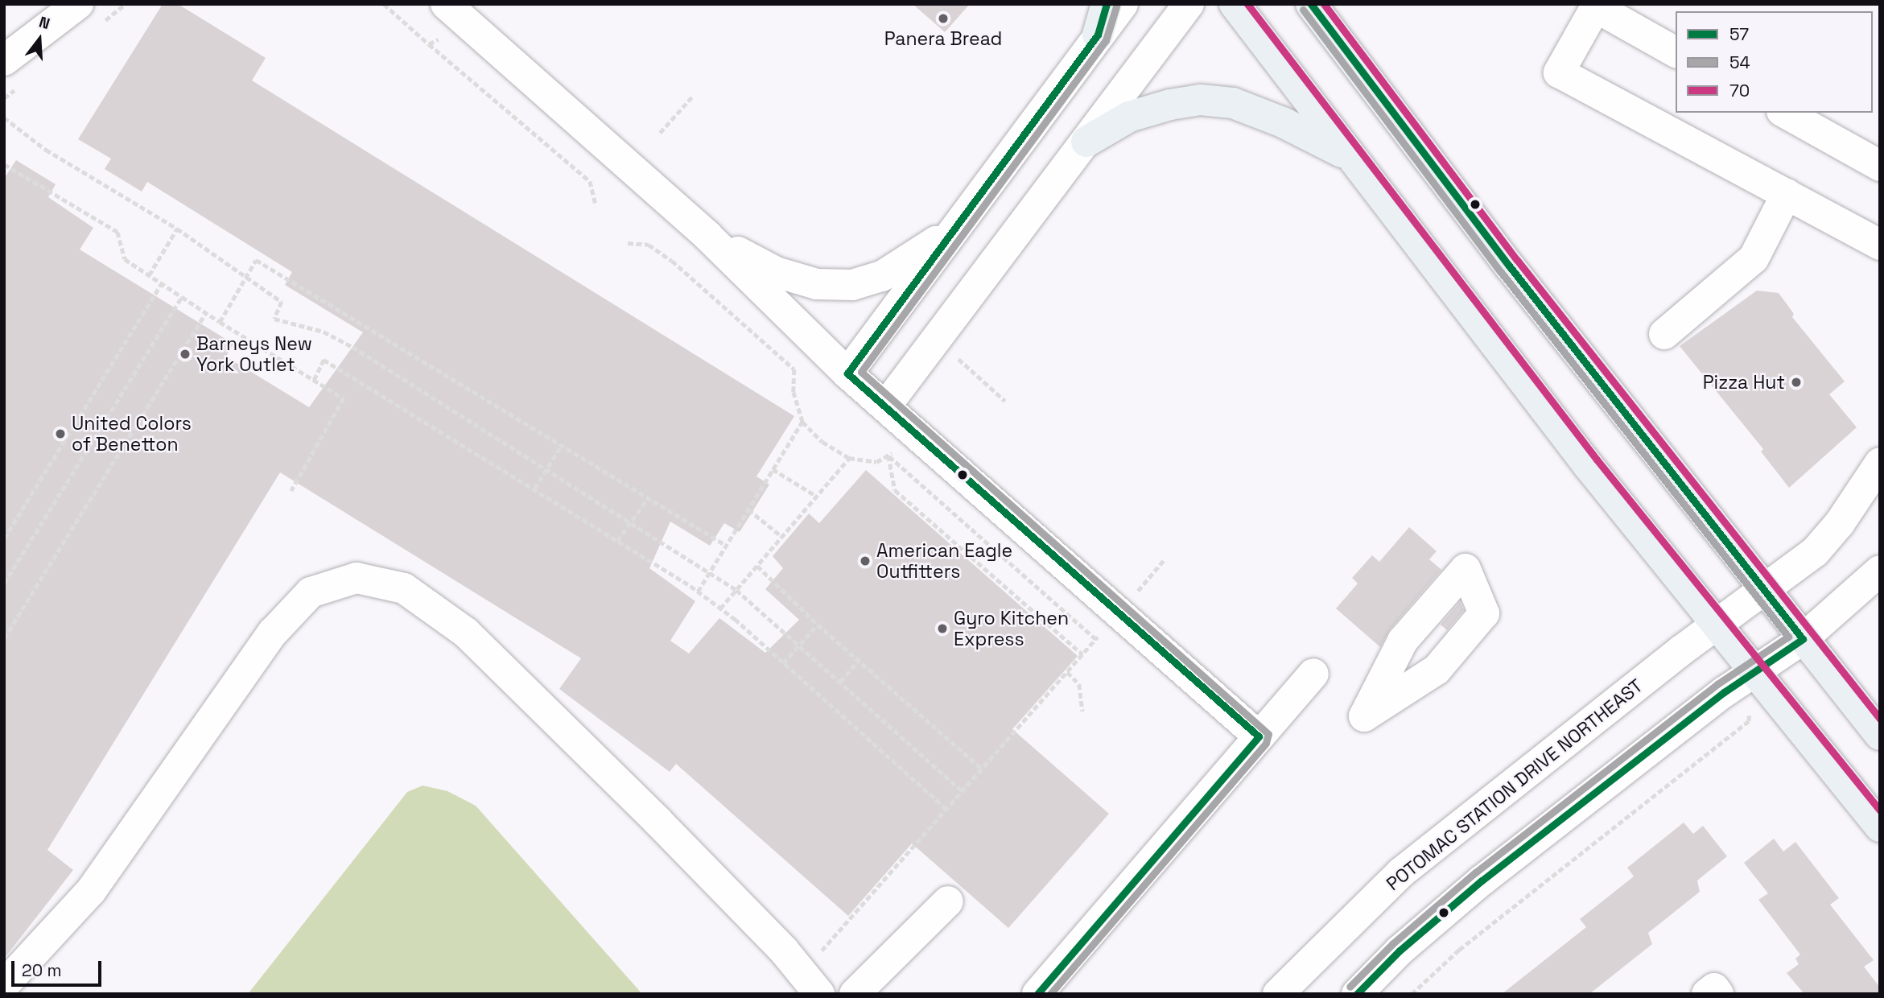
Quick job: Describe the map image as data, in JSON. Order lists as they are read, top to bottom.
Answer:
{
  "streets": {
    "street": ["POTOMAC STATION DRIVE NORTHEAST"]
  },
  "places": [
    "Panera Bread",
    "Barneys New York Outlet",
    "Pizza Hut",
    "United Colors of Benetton",
    "American Eagle Outfitters",
    "Gyro Kitchen Express"
  ],
  "lines": ["transit line 57", "transit line 70", "transit line 54"],
  "legend": ["57", "54", "70"],
  "scale_bar": "20 m",
  "north": "top"
}
